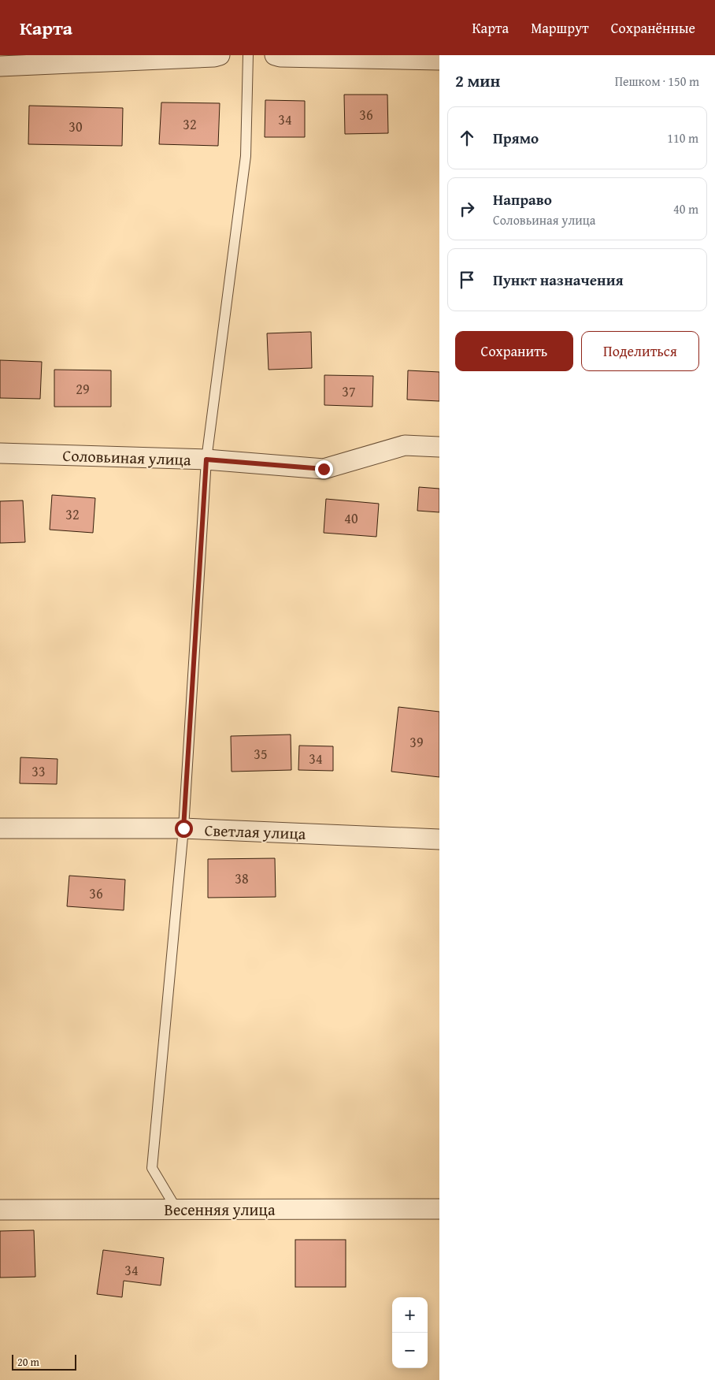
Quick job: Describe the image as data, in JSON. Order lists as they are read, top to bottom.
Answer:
{
  "streets": {
    "street": ["Соловьиная улица", "Светлая улица", "Весенняя улица"]
  },
  "house_numbers": [
    "36",
    "34",
    "32",
    "30",
    "29",
    "37",
    "32",
    "40",
    "39",
    "35",
    "34",
    "33",
    "38",
    "36",
    "34"
  ],
  "scale_bar": "20 m",
  "page": {
    "header": "Карта",
    "nav": ["Карта", "Маршрут", "Сохранённые"],
    "heading": ["2 мин", "Пешком · 150 m"],
    "list": [
      ["Прямо", "110 m"],
      ["Направо", "Соловьиная улица", "40 m"],
      "Пункт назначения"
    ],
    "buttons": ["Сохранить", "Поделиться"],
    "map_buttons": ["+", "−"],
    "scale": "20 m"
  }
}
